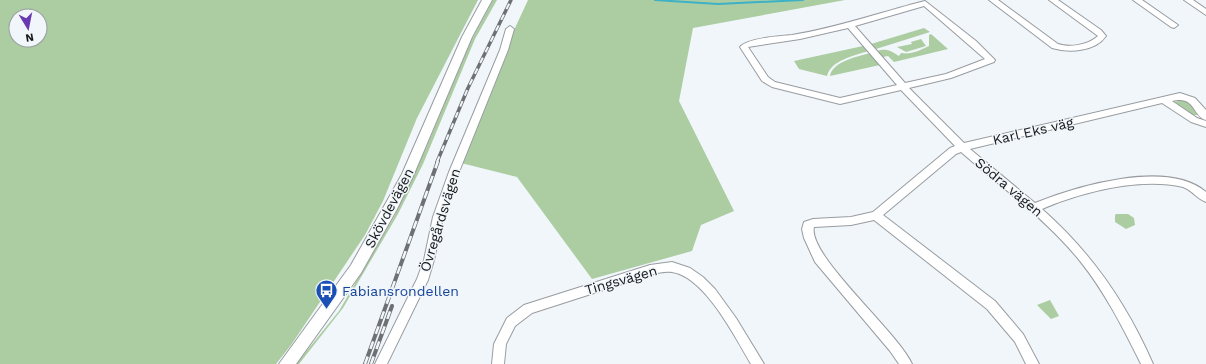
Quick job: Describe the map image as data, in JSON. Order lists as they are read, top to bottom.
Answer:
{
  "streets": {
    "main road": ["Skövdevägen"],
    "street": [
      "Karl Eks väg",
      "Södra vägen",
      "Övregårdsvägen",
      "Tingsvägen"
    ]
  },
  "crossings": [
    ["Karl Eks väg", "Södra vägen"]
  ],
  "places": {
    "bus stop": ["Fabiansrondellen"]
  },
  "north": "bottom"
}
